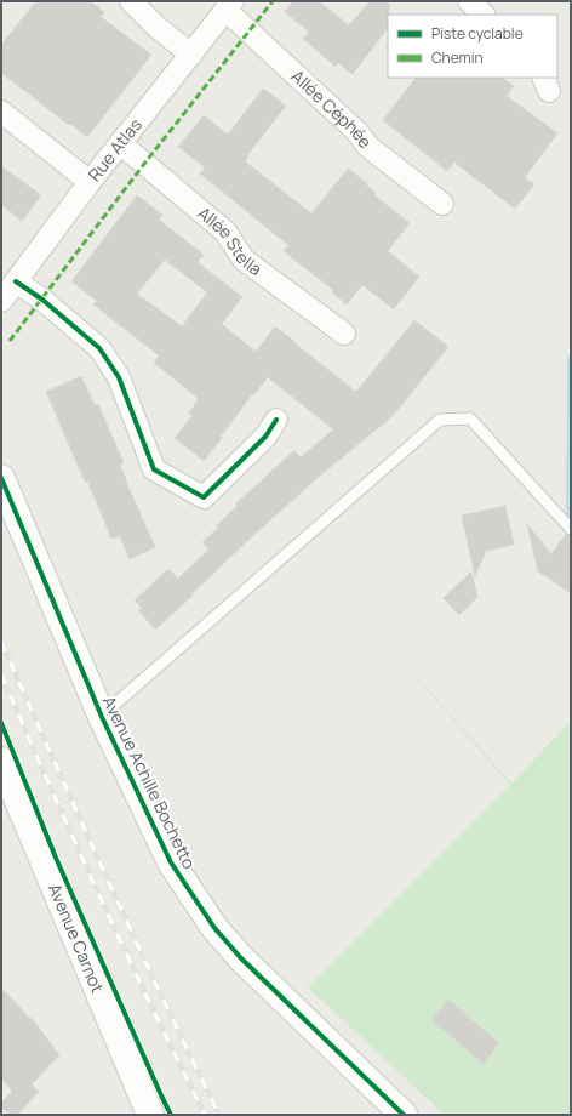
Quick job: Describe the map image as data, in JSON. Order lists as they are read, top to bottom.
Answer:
{
  "streets": {
    "street": [
      "Allée Céphée",
      "Rue Atlas",
      "Allée Stella",
      "Avenue Achille Bochetto",
      "Avenue Carnot"
    ]
  },
  "crossings": [
    ["Allée Céphée", "Rue Atlas"],
    ["Rue Atlas", "Allée Stella"]
  ],
  "legend": ["Piste cyclable", "Chemin"]
}
